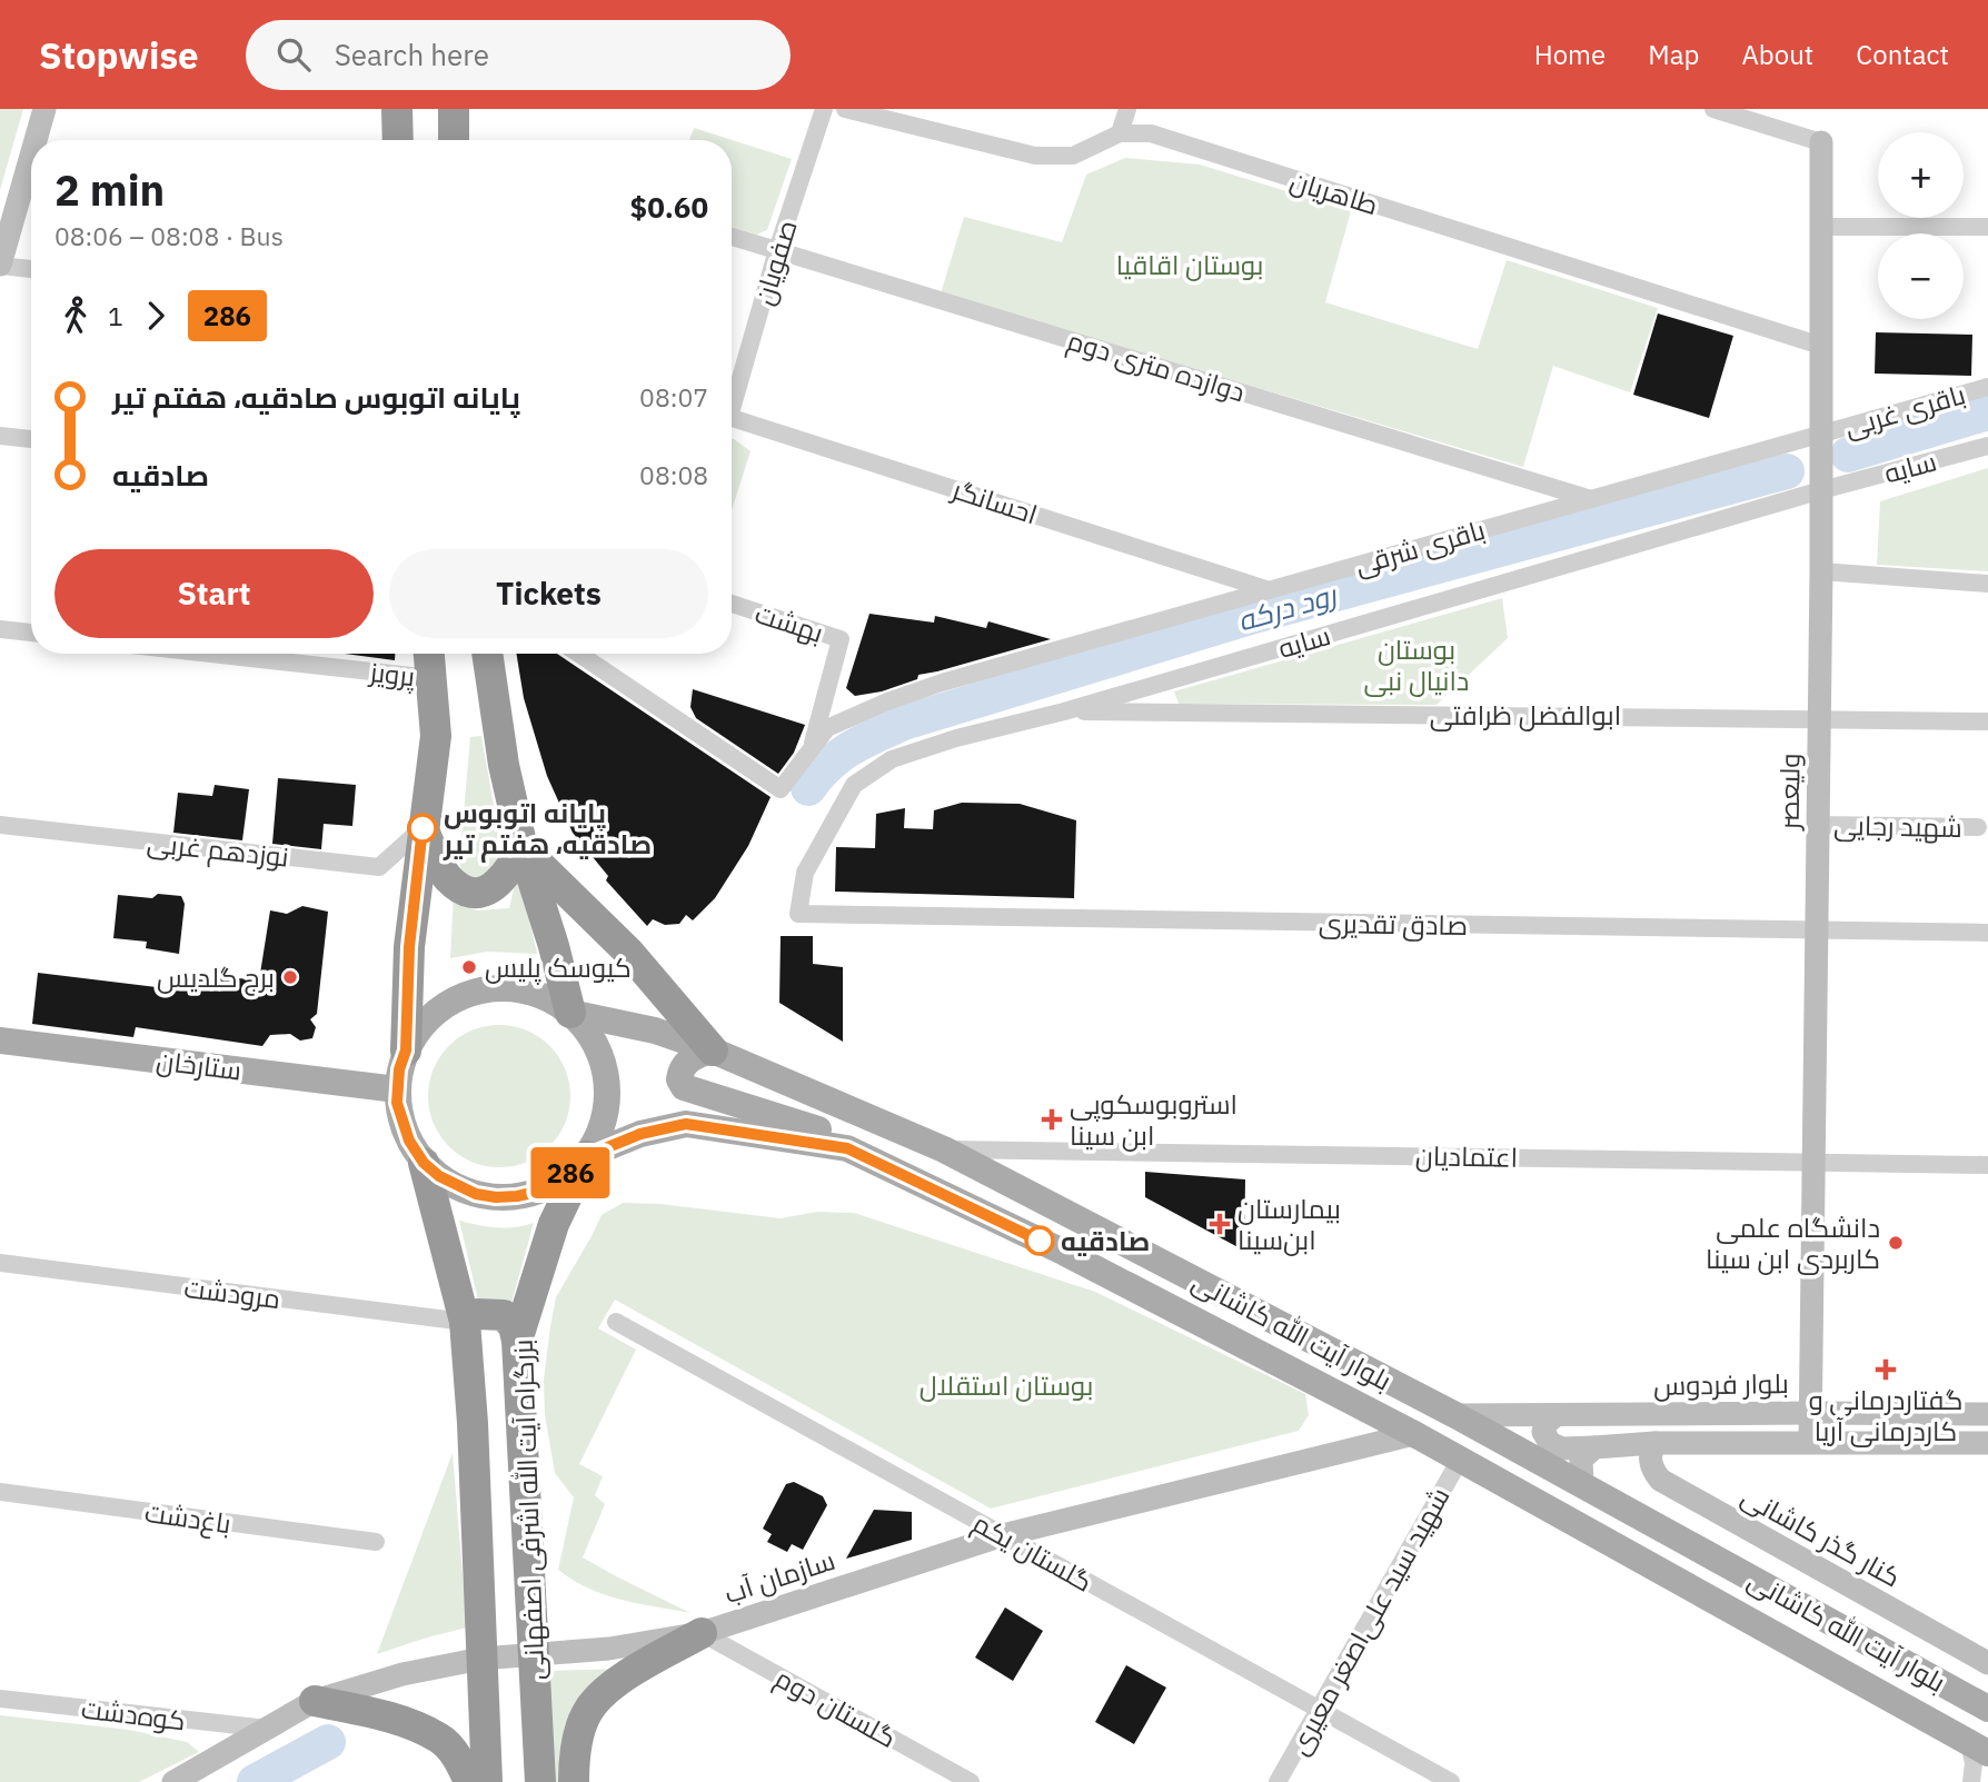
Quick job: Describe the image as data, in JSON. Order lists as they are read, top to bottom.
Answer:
{
  "streets": {
    "highway": ["بزرگراه آیت الله اشرفی اصفهانی"],
    "main road": [
      "ولیعصر",
      "ستارخان",
      "بلوار آیت الله کاشانی",
      "بلوار فردوس",
      "کنار گذر کاشانی",
      "سازمان آب"
    ],
    "street": [
      "طاهریان",
      "صفویان",
      "دوازده متری دوم",
      "باقری غربی",
      "سایه",
      "احسانگر",
      "باقری شرقی",
      "بهشت",
      "پرویز",
      "ابوالفضل ظرافتی",
      "شهید رجایی",
      "نوزدهم غربی",
      "صادق تقدیری",
      "اعتمادیان",
      "مرودشت",
      "باغ‌دشت",
      "گلستان یکم",
      "شهید سید علی‌اصغر معیری",
      "گلستان دوم",
      "کوه‌دشت"
    ]
  },
  "crossings": [
    ["طاهریان", "ولیعصر"],
    ["صفویان", "دوازده متری دوم"],
    ["دوازده متری دوم", "باقری شرقی"],
    ["باقری غربی", "باقری شرقی"],
    ["باقری غربی", "ولیعصر"],
    ["سایه", "ابوالفضل ظرافتی"],
    ["سایه", "ولیعصر"],
    ["سایه", "صادق تقدیری"],
    ["احسانگر", "باقری شرقی"],
    ["باقری شرقی", "بهشت"],
    ["باقری شرقی", "ولیعصر"],
    ["ابوالفضل ظرافتی", "ولیعصر"],
    ["ولیعصر", "شهید رجایی"],
    ["ولیعصر", "صادق تقدیری"],
    ["ولیعصر", "اعتمادیان"],
    ["ولیعصر", "بلوار فردوس"],
    ["ستارخان", "بلوار آیت الله کاشانی"],
    ["ستارخان", "بزرگراه آیت الله اشرفی اصفهانی"],
    ["اعتمادیان", "بلوار آیت الله کاشانی"],
    ["مرودشت", "بزرگراه آیت الله اشرفی اصفهانی"],
    ["بلوار آیت الله کاشانی", "بلوار فردوس"],
    ["بلوار آیت الله کاشانی", "بزرگراه آیت الله اشرفی اصفهانی"],
    ["بلوار آیت الله کاشانی", "سازمان آب"],
    ["بلوار آیت الله کاشانی", "شهید سید علی‌اصغر معیری"],
    ["بزرگراه آیت الله اشرفی اصفهانی", "سازمان آب"],
    ["گلستان یکم", "سازمان آب"],
    ["گلستان یکم", "شهید سید علی‌اصغر معیری"],
    ["سازمان آب", "گلستان دوم"],
    ["سازمان آب", "کوه‌دشت"]
  ],
  "water": ["رود درکه"],
  "parks": ["بوستان اقاقیا", "بوستان دانیال نبی", "بوستان استقلال"],
  "places": {
    "other": [
      "پایانه اتوبوس صادقیه، هفتم تیر",
      "کیوسک پلیس",
      "برج گلدیس",
      "صادقیه",
      "دانشگاه علمی کاربردی ابن سینا"
    ],
    "health": ["استروبوسکوپی ابن سینا", "بیمارستان ابن‌سینا", "گفتاردرمانی و کاردرمانی آریا"]
  },
  "lines": ["bus line 286"],
  "page": {
    "header": "Stopwise",
    "search": "Search here",
    "nav": [
      "Home",
      "Map",
      "About",
      "Contact"
    ],
    "on_map": "286",
    "map_buttons": ["+", "−"],
    "heading": ["2 min", "08:06 – 08:08 · Bus", "$0.60"],
    "legs": ["1", "286"],
    "list": [
      {
        "name": "پایانه اتوبوس صادقیه، هفتم تیر",
        "value": "08:07"
      },
      {
        "name": "صادقیه",
        "value": "08:08"
      }
    ],
    "buttons": ["Start", "Tickets"]
  }
}
